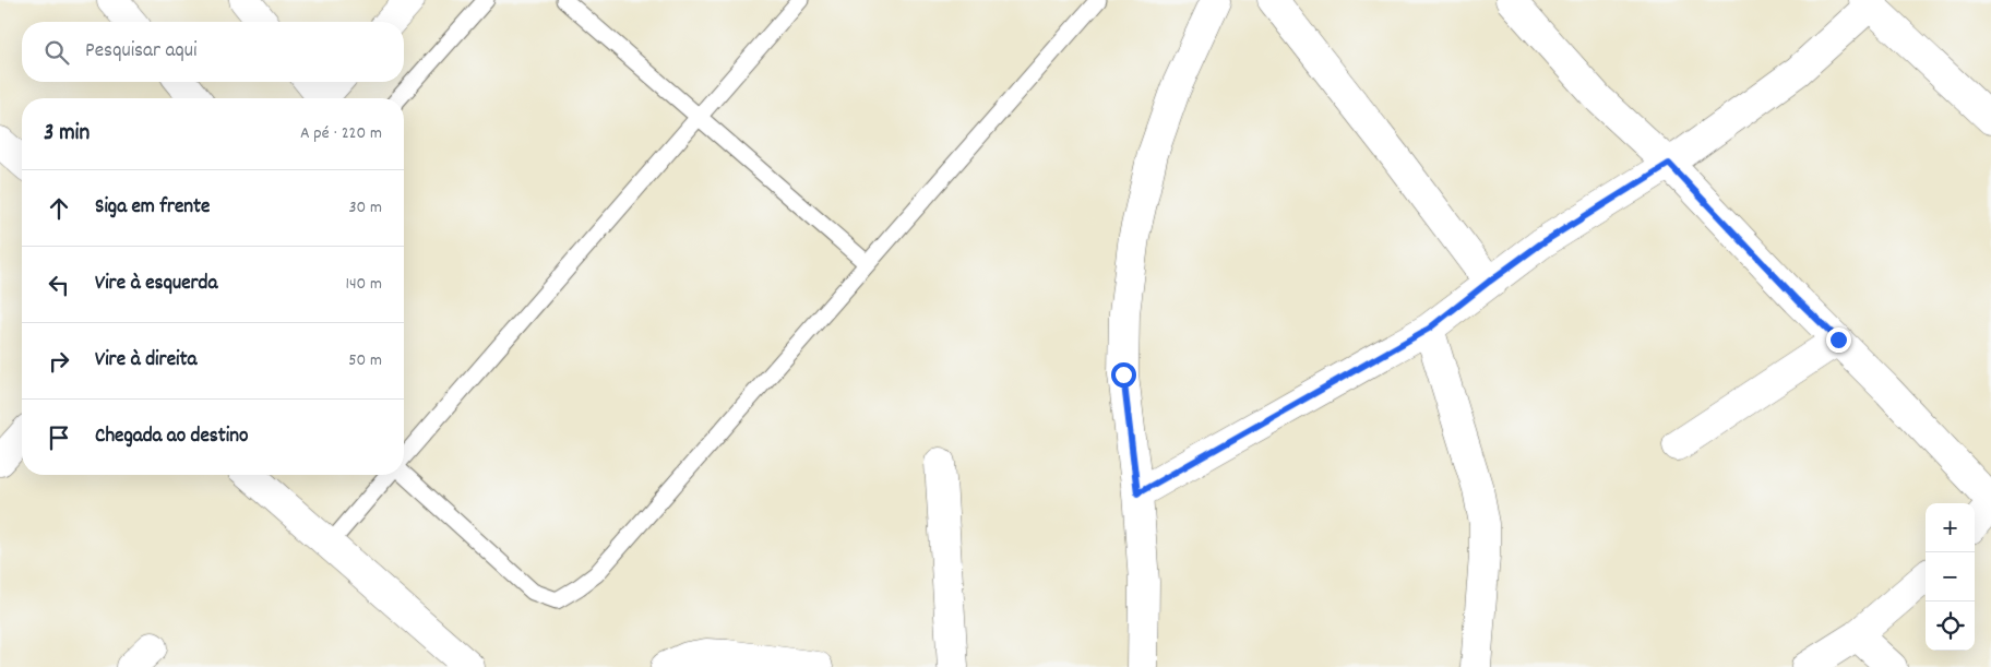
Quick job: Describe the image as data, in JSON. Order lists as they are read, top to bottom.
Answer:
{
  "page": {
    "search": "Pesquisar aqui",
    "heading": ["3 min", "A pé · 220 m"],
    "list": [
      ["Siga em frente", "30 m"],
      ["Vire à esquerda", "140 m"],
      ["Vire à direita", "50 m"],
      "Chegada ao destino"
    ],
    "map_buttons": ["+", "−"]
  }
}
